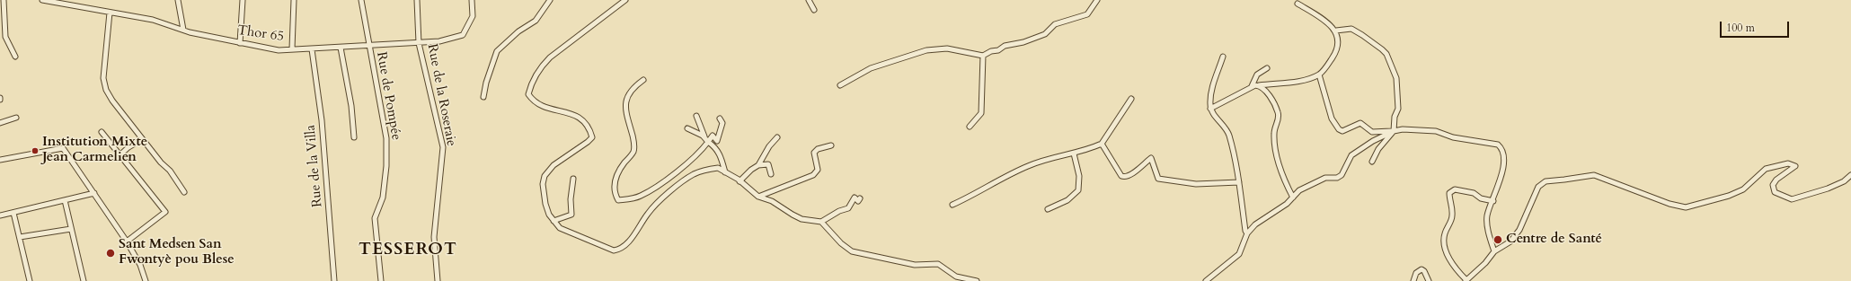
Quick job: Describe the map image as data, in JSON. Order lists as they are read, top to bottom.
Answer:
{
  "streets": {
    "street": [
      "Thor 65",
      "Rue de la Roseraie",
      "Rue de Pompée",
      "Rue de la Villa"
    ]
  },
  "crossings": [
    ["Thor 65", "Rue de la Roseraie"],
    ["Thor 65", "Rue de Pompée"],
    ["Thor 65", "Rue de la Villa"]
  ],
  "districts": ["TESSEROT"],
  "places": ["Institution Mixte Jean Carmelien", "Centre de Santé", "Sant Medsen San Fwontyè pou Blese"],
  "scale_bar": "100 m"
}
